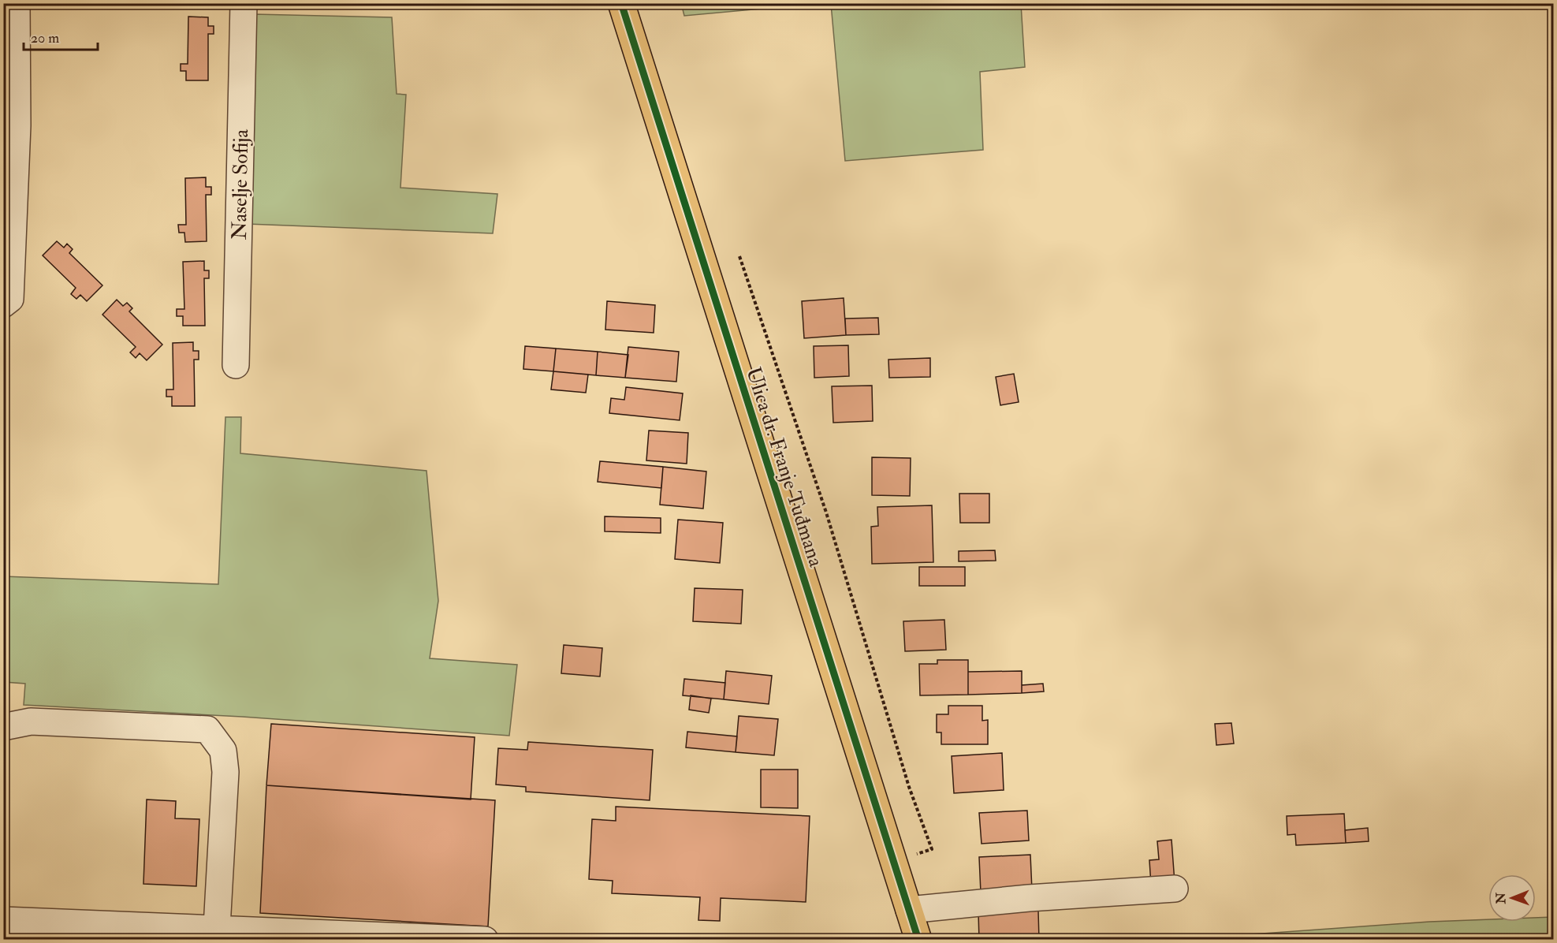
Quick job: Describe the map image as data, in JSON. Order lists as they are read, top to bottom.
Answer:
{
  "streets": {
    "main road": ["Ulica dr. Franje Tuđmana"],
    "lane": ["Naselje Sofija"]
  },
  "scale_bar": "20 m",
  "north": "left"
}
